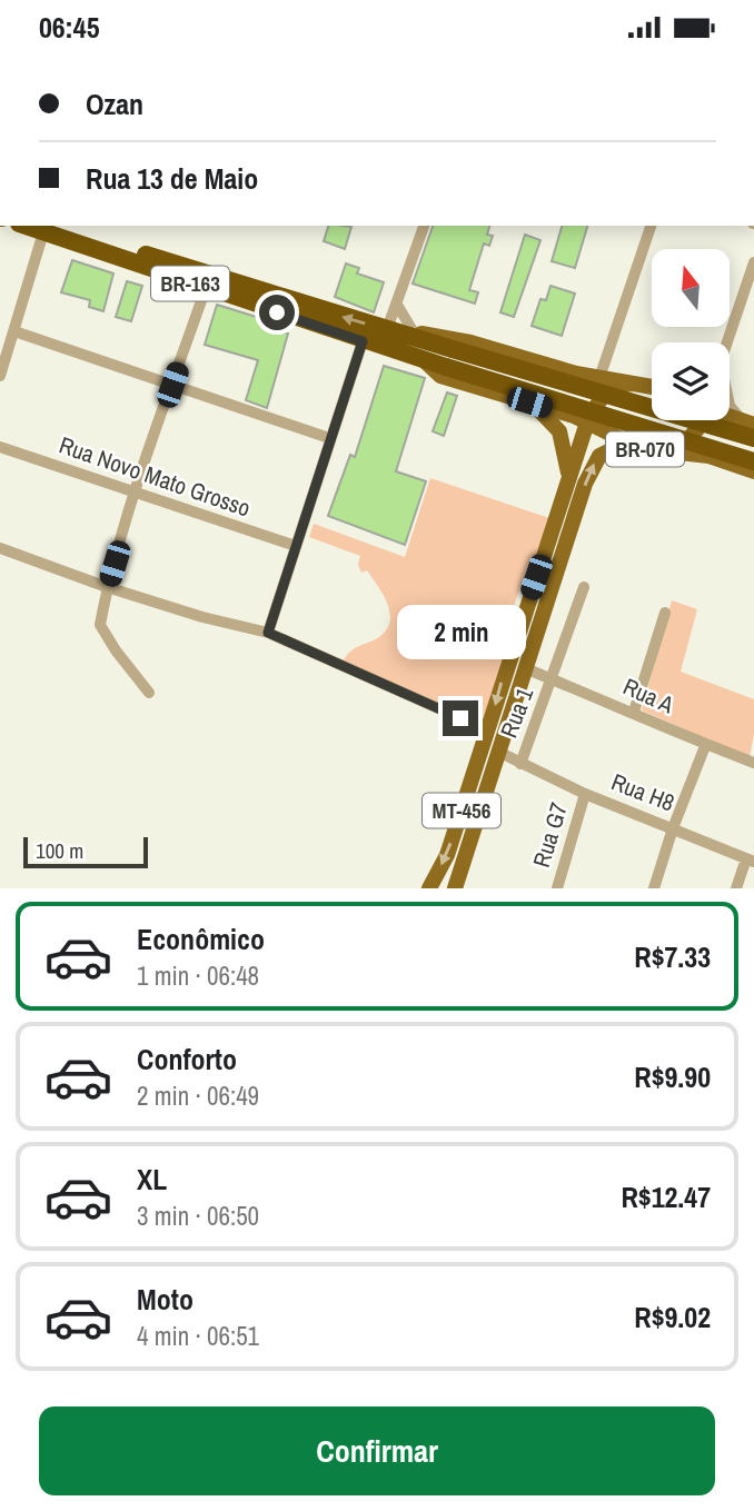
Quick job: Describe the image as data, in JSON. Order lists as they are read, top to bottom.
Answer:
{
  "streets": {
    "highway": ["BR-163"],
    "main road": ["BR-070", "MT-456"],
    "street": [
      "Rua Novo Mato Grosso",
      "Rua A",
      "Rua 1",
      "Rua H8",
      "Rua G7"
    ]
  },
  "crossings": [
    ["BR-163", "BR-070"],
    ["BR-070", "MT-456"],
    ["Rua A", "Rua 1"],
    ["Rua A", "MT-456"],
    ["Rua 1", "Rua H8"],
    ["Rua H8", "Rua G7"]
  ],
  "scale_bar": "100 m",
  "north": "top",
  "page": {
    "status": "06:45",
    "banner": ["Ozan", "Rua 13 de Maio"],
    "bubble": "2 min",
    "scale": "100 m",
    "list": [
      {
        "name": "Econômico",
        "note": "1 min · 06:48",
        "value": "R$7.33"
      },
      {
        "name": "Conforto",
        "note": "2 min · 06:49",
        "value": "R$9.90"
      },
      {
        "name": "XL",
        "note": "3 min · 06:50",
        "value": "R$12.47"
      },
      {
        "name": "Moto",
        "note": "4 min · 06:51",
        "value": "R$9.02"
      }
    ],
    "buttons": "Confirmar"
  }
}
